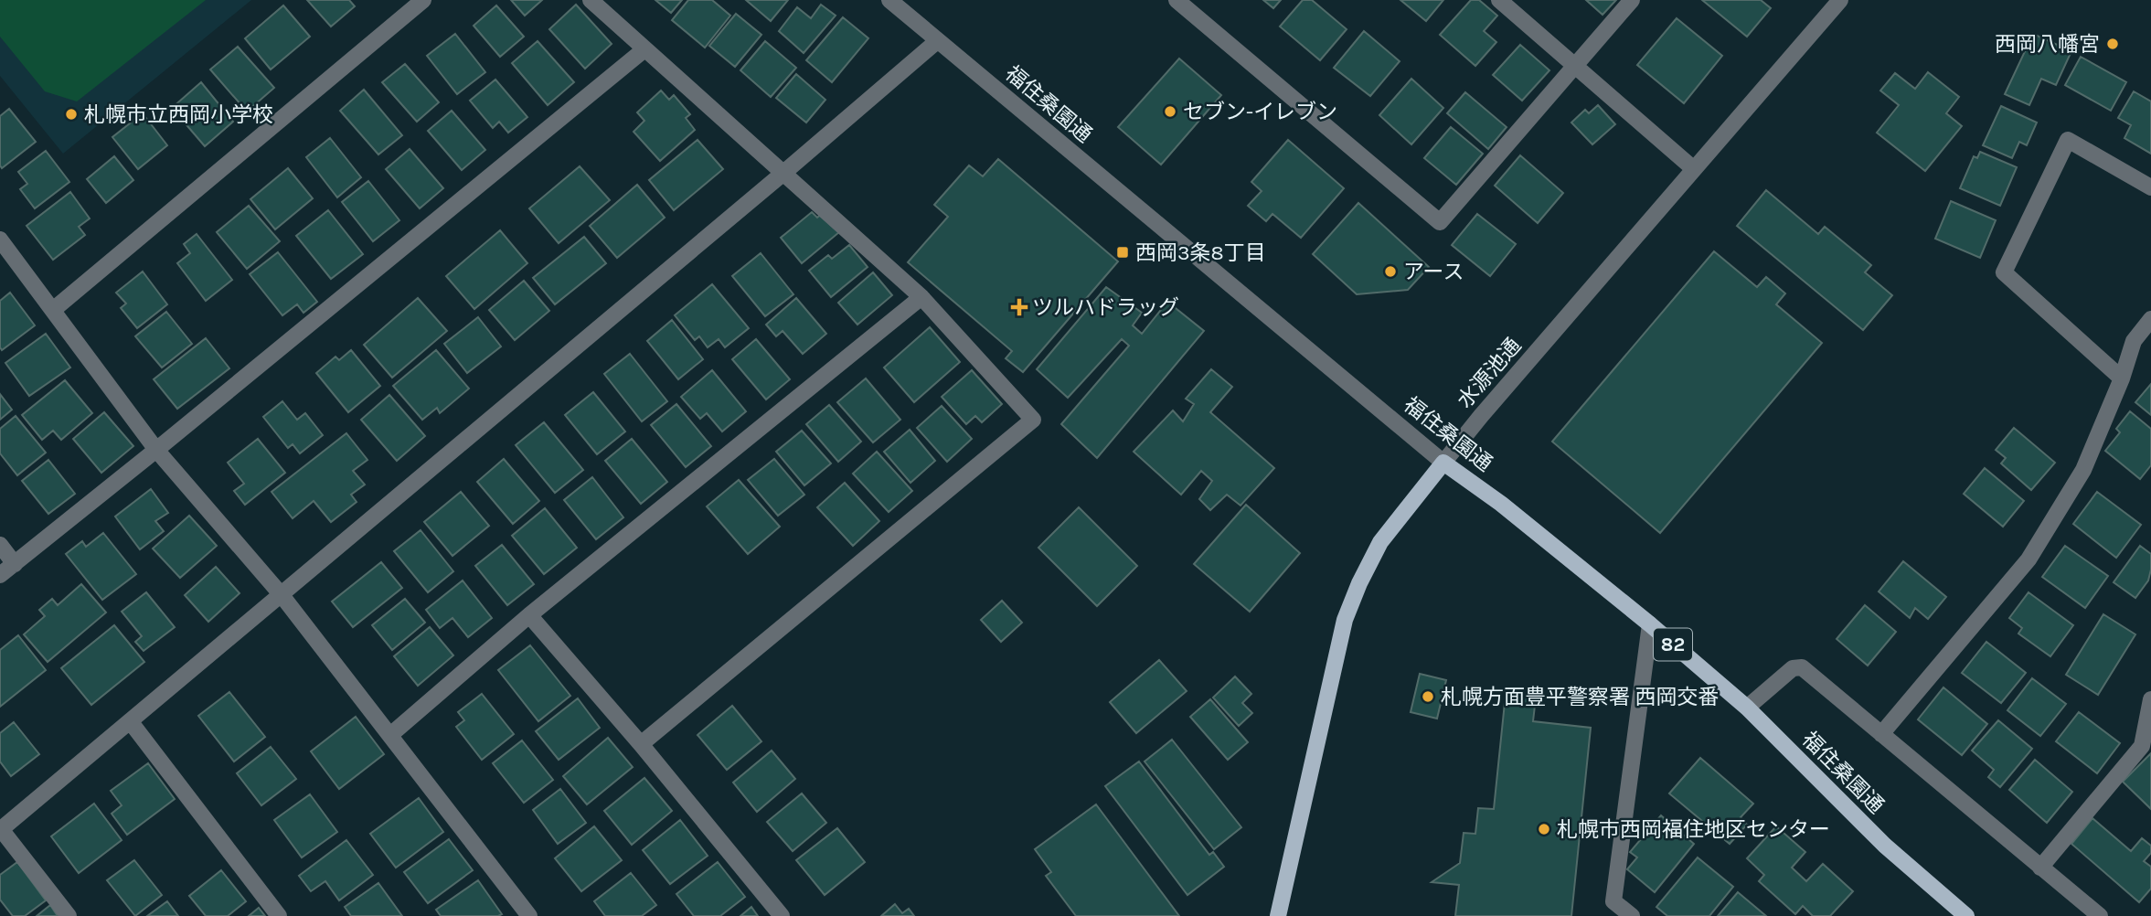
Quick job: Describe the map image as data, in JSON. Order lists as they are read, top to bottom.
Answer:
{
  "streets": {
    "main road": ["福住桑園通", "水源池通", "82"]
  },
  "crossings": [
    ["福住桑園通", "水源池通"]
  ],
  "places": {
    "other": [
      "西岡八幡宮",
      "セブン-イレブン",
      "札幌市立西岡小学校",
      "アース",
      "札幌方面豊平警察署 西岡交番",
      "札幌市西岡福住地区センター"
    ],
    "transit": ["西岡3条8丁目"],
    "health": ["ツルハドラッグ"]
  }
}
